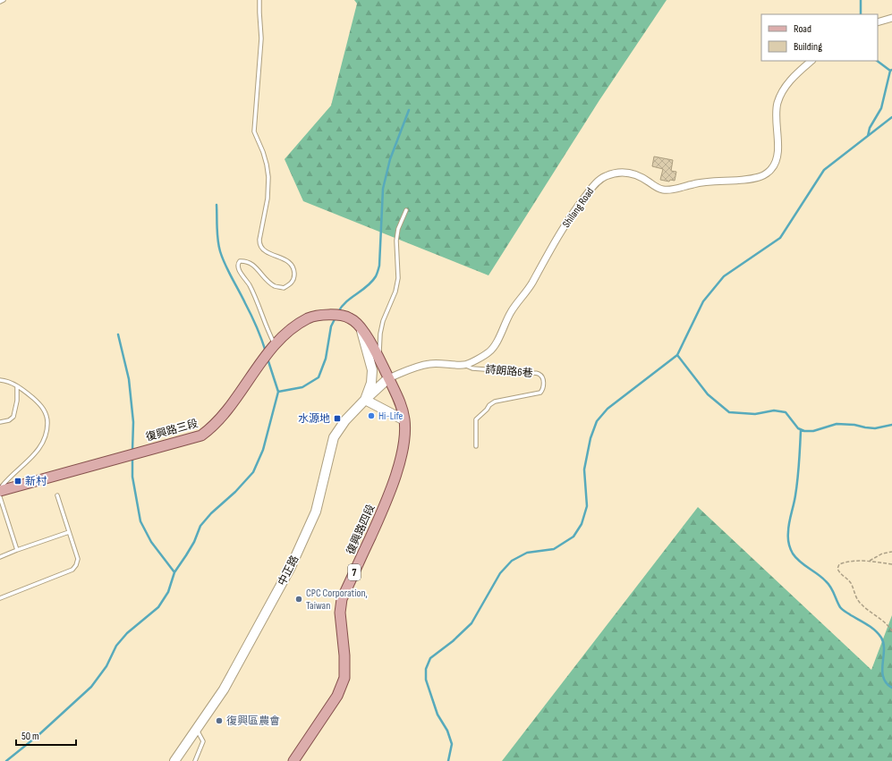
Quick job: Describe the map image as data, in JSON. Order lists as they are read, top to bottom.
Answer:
{
  "streets": {
    "main road": ["復興路三段", "復興路四段", "7"],
    "street": ["Shilang Road", "中正路"],
    "lane": ["詩朗路6巷"]
  },
  "crossings": [
    ["Shilang Road", "詩朗路6巷"],
    ["Shilang Road", "復興路四段"],
    ["Shilang Road", "中正路"],
    ["復興路三段", "復興路四段"],
    ["復興路四段", "中正路"]
  ],
  "places": {
    "other": ["Hi-Life", "CPC Corporation, Taiwan", "復興區農會"],
    "transit": ["水源地", "新村"]
  },
  "legend": ["Road", "Building"],
  "scale_bar": "50 m"
}
